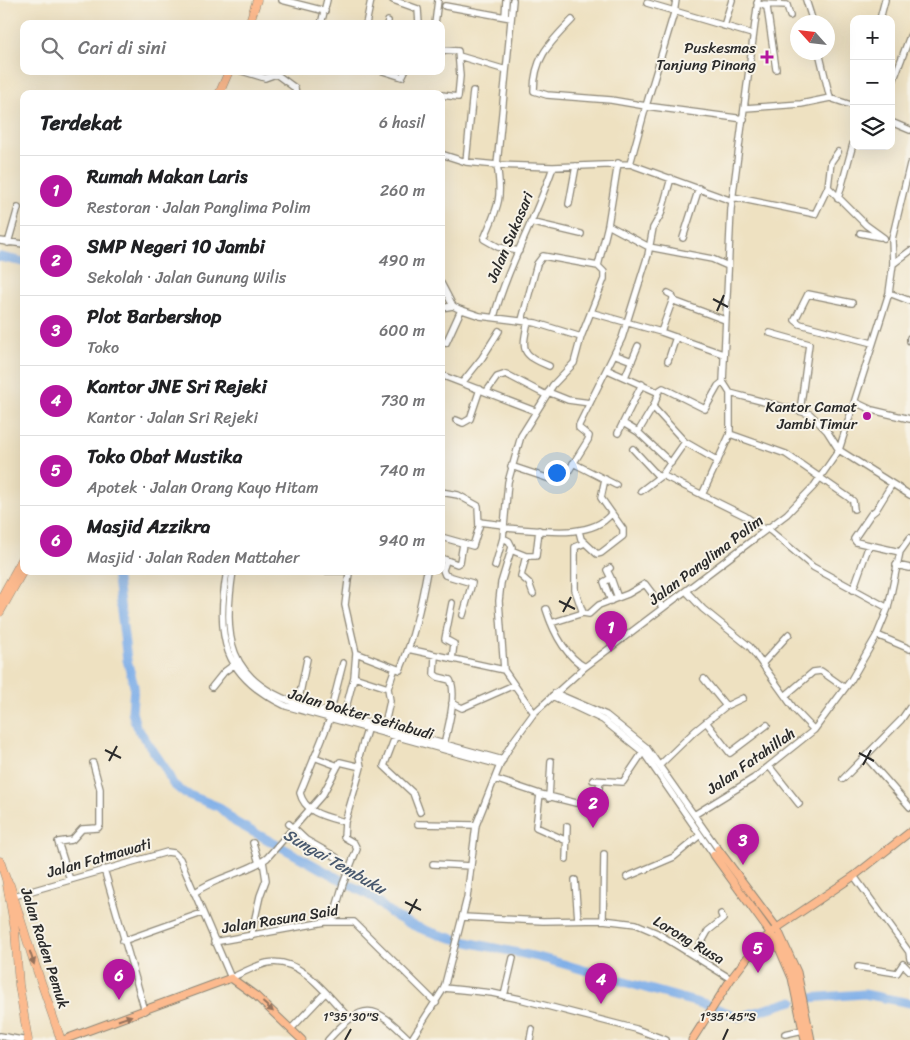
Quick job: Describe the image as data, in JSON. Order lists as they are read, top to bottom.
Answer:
{
  "streets": {
    "highway": ["Jalan Raden Pemuk"],
    "street": [
      "Jalan Sukasari",
      "Jalan Panglima Polim",
      "Jalan Dokter Setiabudi",
      "Jalan Fatahillah",
      "Jalan Fatmawati",
      "Jalan Rasuna Said",
      "Lorong Rusa"
    ]
  },
  "crossings": [
    ["Jalan Panglima Polim", "Jalan Dokter Setiabudi"],
    ["Jalan Panglima Polim", "Jalan Rasuna Said"],
    ["Jalan Panglima Polim", "Lorong Rusa"],
    ["Jalan Fatmawati", "Jalan Rasuna Said"],
    ["Jalan Fatmawati", "Jalan Raden Pemuk"]
  ],
  "water": ["Sungai Tembuku"],
  "places": {
    "health": ["Puskesmas Tanjung Pinang"],
    "other": ["Kantor Camat Jambi Timur"]
  },
  "north": "top left",
  "page": {
    "map_buttons": ["+", "−"],
    "search": "Cari di sini",
    "heading": ["Terdekat", "6 hasil"],
    "list": [
      {
        "mark": "1",
        "name": "Rumah Makan Laris",
        "note": "Restoran · Jalan Panglima Polim",
        "value": "260 m"
      },
      {
        "mark": "2",
        "name": "SMP Negeri 10 Jambi",
        "note": "Sekolah · Jalan Gunung Wilis",
        "value": "490 m"
      },
      {
        "mark": "3",
        "name": "Plot Barbershop",
        "note": "Toko",
        "value": "600 m"
      },
      {
        "mark": "4",
        "name": "Kantor JNE Sri Rejeki",
        "note": "Kantor · Jalan Sri Rejeki",
        "value": "730 m"
      },
      {
        "mark": "5",
        "name": "Toko Obat Mustika",
        "note": "Apotek · Jalan Orang Kayo Hitam",
        "value": "740 m"
      },
      {
        "mark": "6",
        "name": "Masjid Azzikra",
        "note": "Masjid · Jalan Raden Mattaher",
        "value": "940 m"
      }
    ],
    "pins": [
      "1",
      "2",
      "3",
      "5",
      "6",
      "4"
    ]
  },
  "coordinates": ["1°35'30\"S", "1°35'45\"S"]
}
